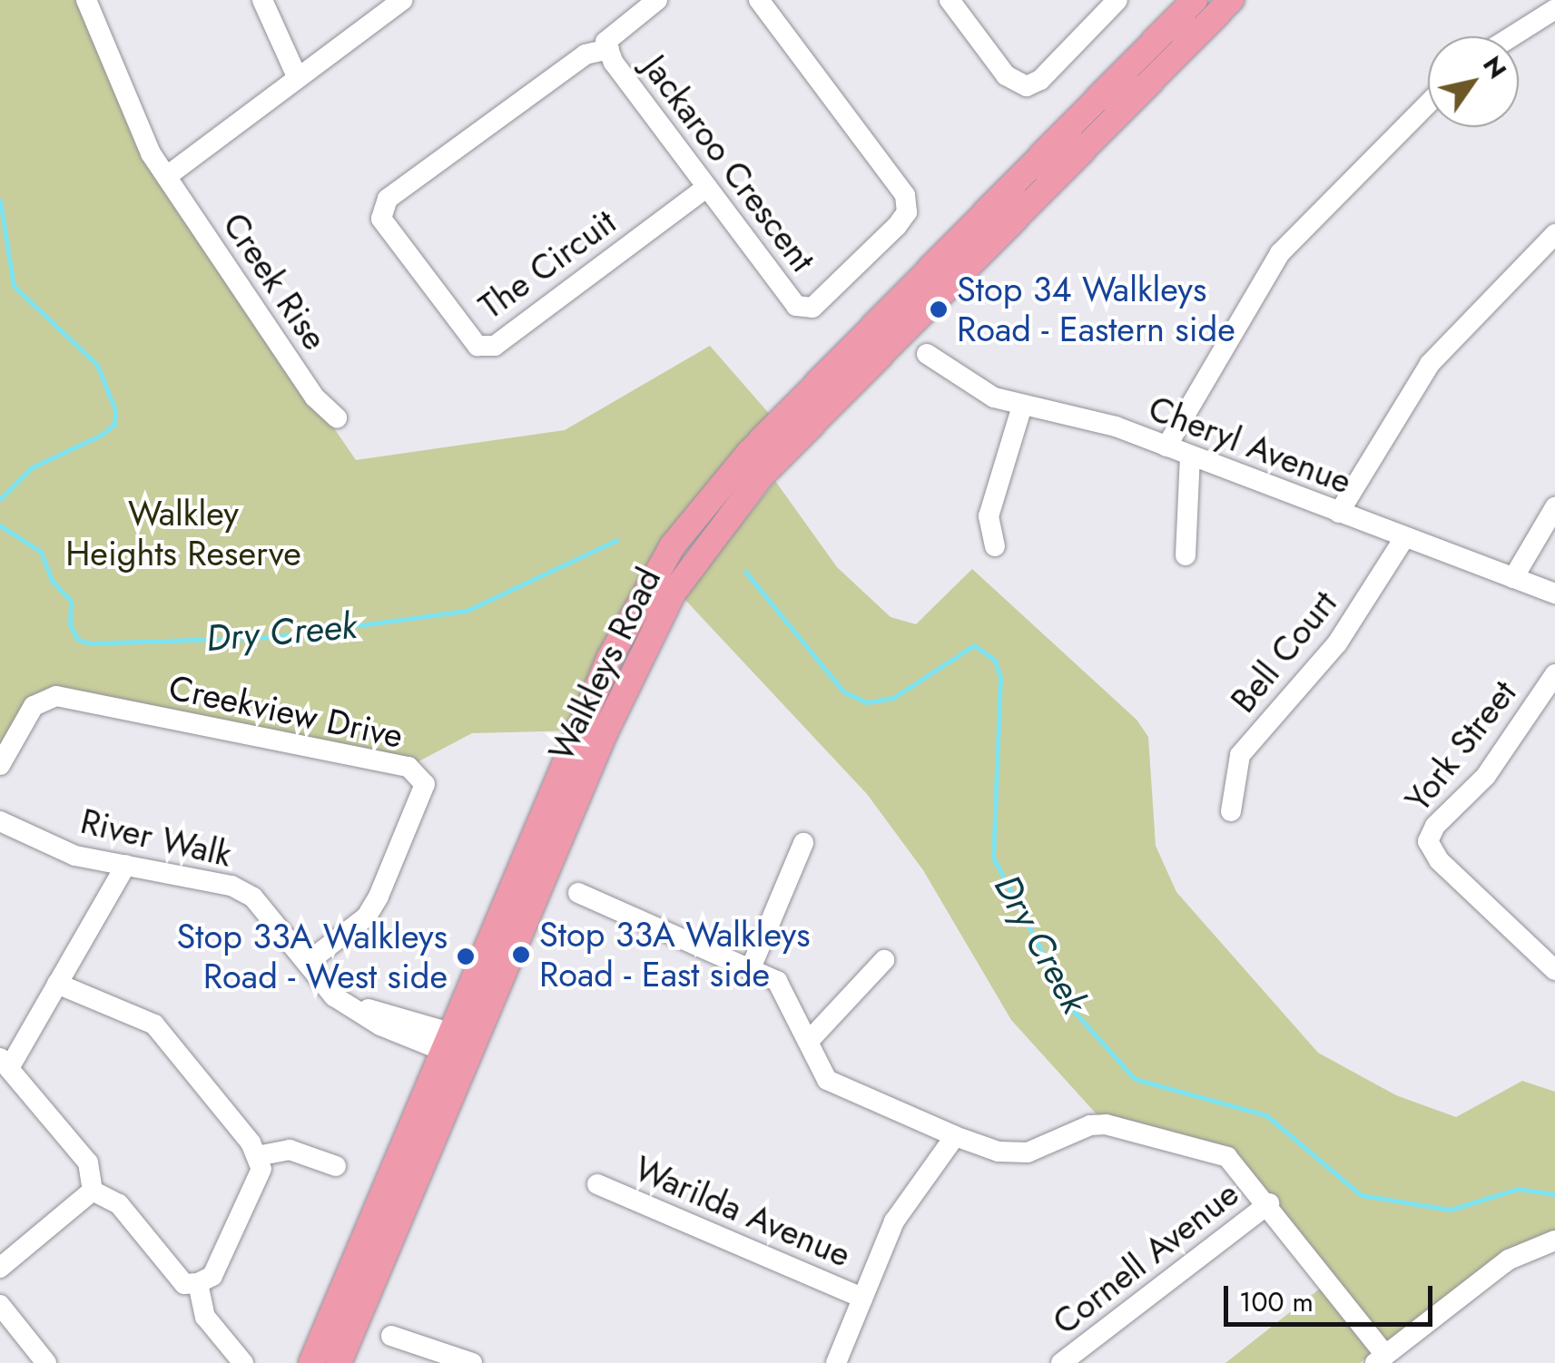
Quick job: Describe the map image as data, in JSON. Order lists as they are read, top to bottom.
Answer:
{
  "streets": {
    "main road": ["Walkleys Road"],
    "street": [
      "Jackaroo Crescent",
      "The Circuit",
      "Creek Rise",
      "Cheryl Avenue",
      "Bell Court",
      "Creekview Drive",
      "York Street",
      "River Walk",
      "Warilda Avenue",
      "Cornell Avenue"
    ]
  },
  "crossings": [
    ["Jackaroo Crescent", "The Circuit"],
    ["Cheryl Avenue", "Bell Court"],
    ["Walkleys Road", "River Walk"],
    ["Creekview Drive", "River Walk"]
  ],
  "water": ["Dry Creek"],
  "parks": ["Walkley Heights Reserve"],
  "places": ["Stop 34 Walkleys Road - Eastern side", "Stop 33A Walkleys Road - East side", "Stop 33A Walkleys Road - West side"],
  "scale_bar": "100 m",
  "north": "top right"
}
